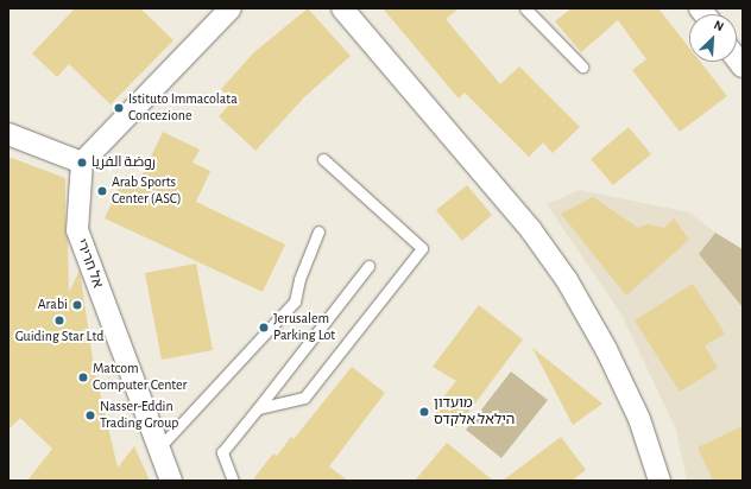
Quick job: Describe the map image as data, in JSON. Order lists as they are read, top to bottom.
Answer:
{
  "streets": {
    "street": ["אל חרירי"]
  },
  "places": [
    "Istituto Immacolata Concezione",
    "روضة الفريا",
    "Arab Sports Center (ASC)",
    "Arabi",
    "Guiding Star Ltd",
    "Jerusalem Parking Lot",
    "Matcom Computer Center",
    "מועדון הילאל אלקדס",
    "Nasser-Eddin Trading Group"
  ],
  "north": "top right"
}
